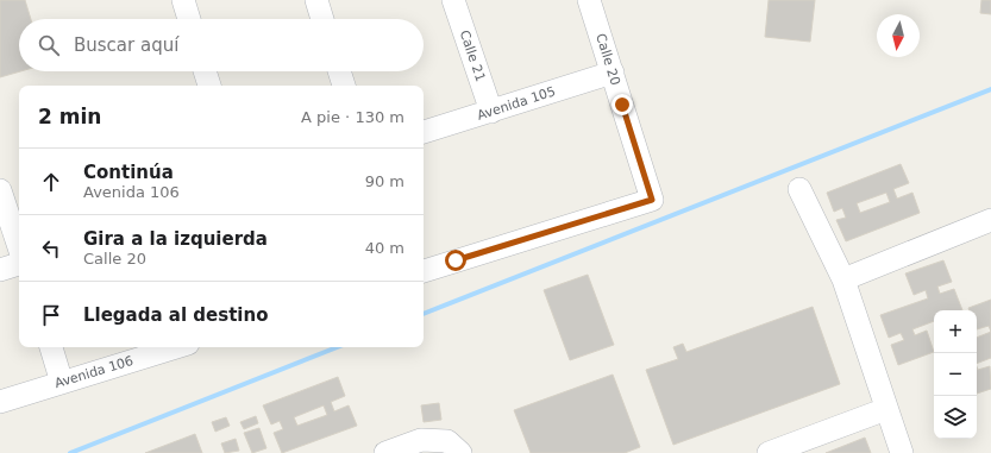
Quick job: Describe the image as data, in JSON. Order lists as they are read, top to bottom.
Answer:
{
  "streets": {
    "street": [
      "Calle 21",
      "Calle 20",
      "Avenida 105",
      "Avenida 106"
    ]
  },
  "crossings": [
    ["Calle 21", "Avenida 105"],
    ["Calle 20", "Avenida 105"]
  ],
  "north": "bottom",
  "page": {
    "search": "Buscar aquí",
    "heading": ["2 min", "A pie · 130 m"],
    "list": [
      ["Continúa", "Avenida 106", "90 m"],
      ["Gira a la izquierda", "Calle 20", "40 m"],
      "Llegada al destino"
    ],
    "map_buttons": ["+", "−"]
  }
}
